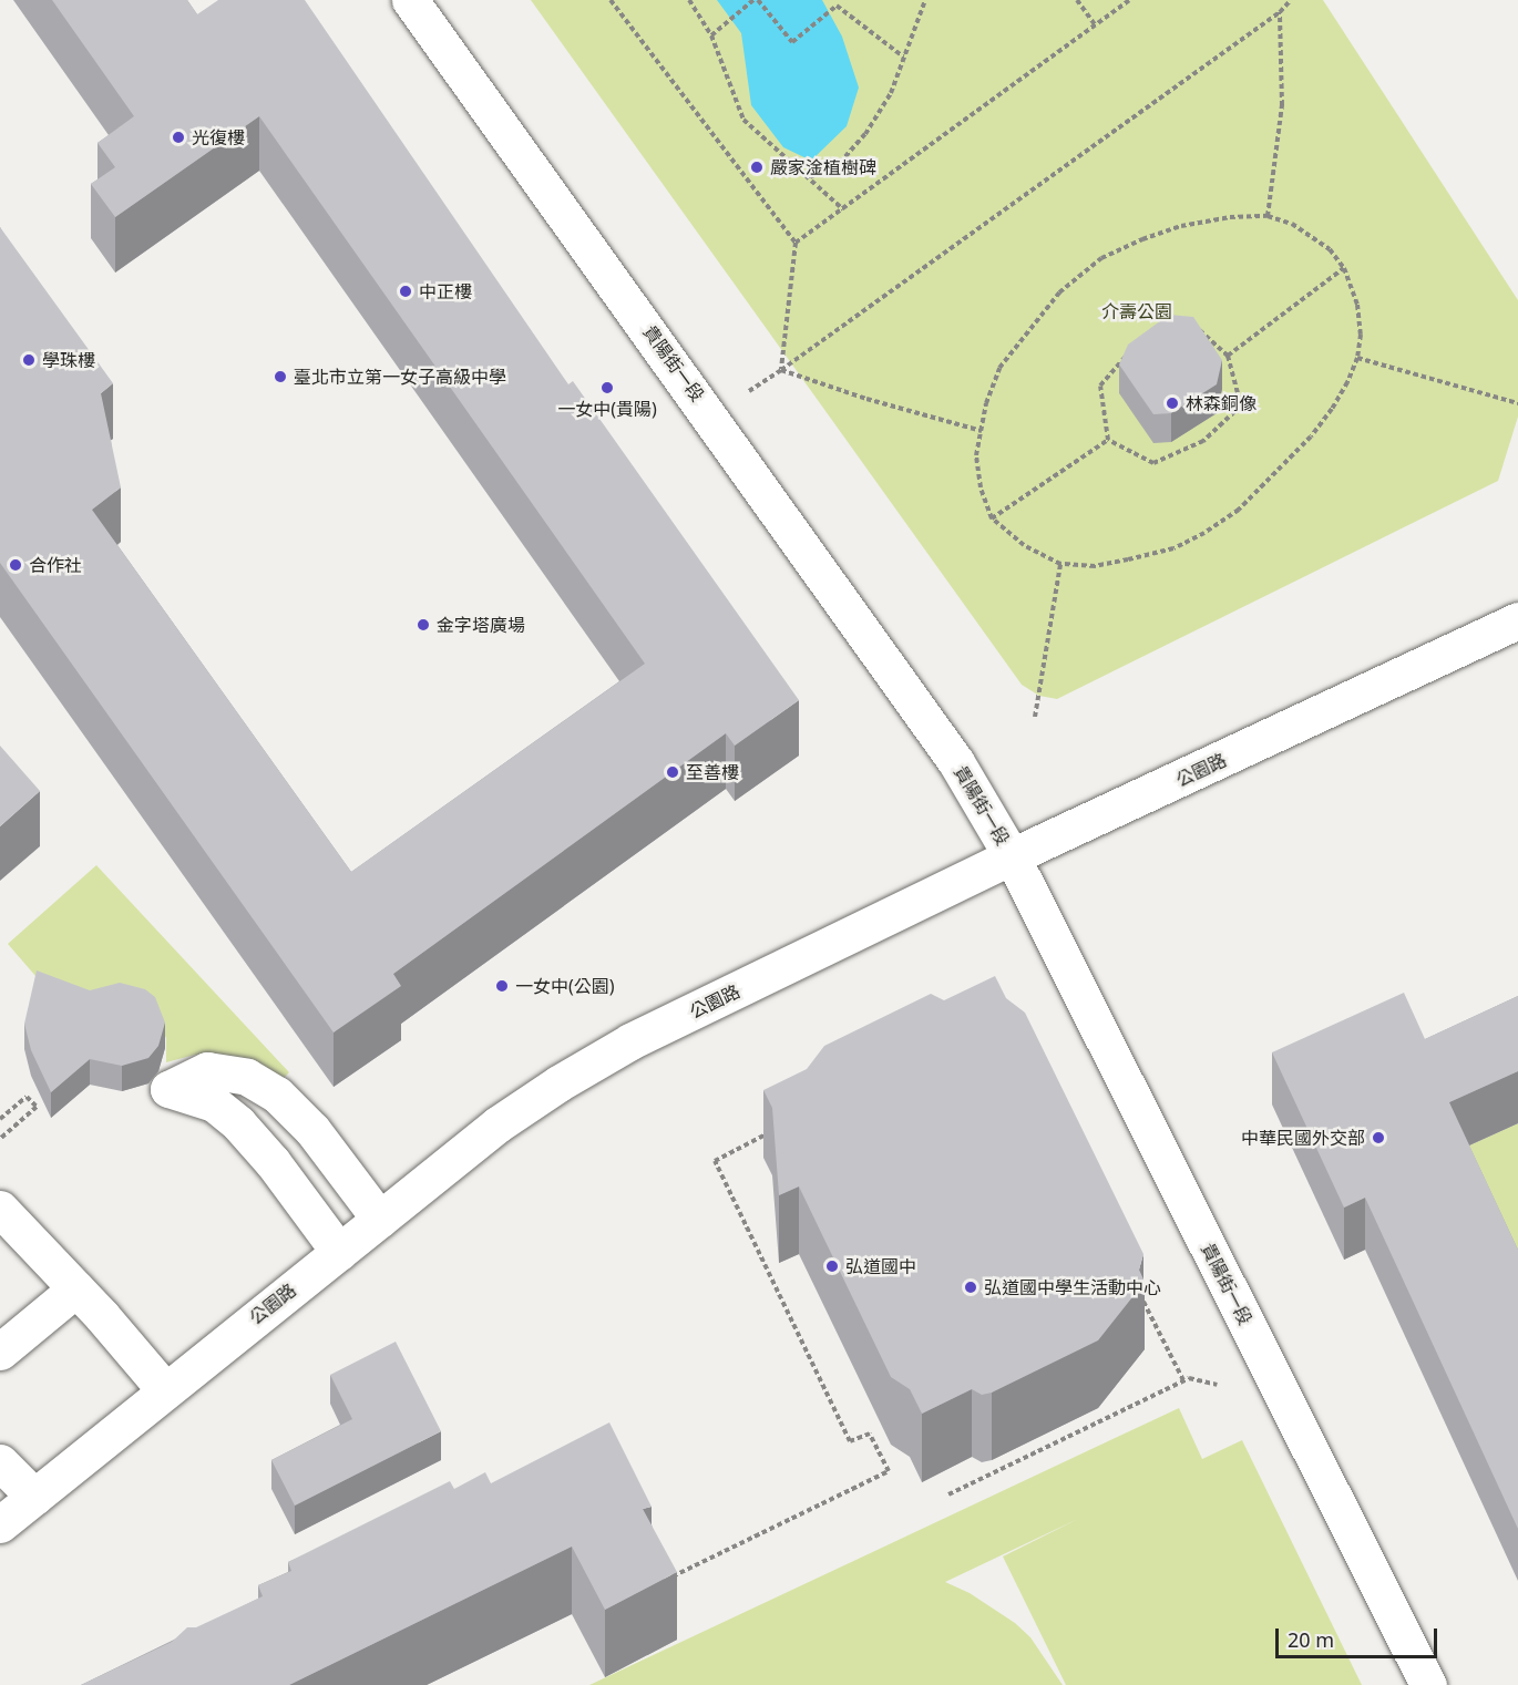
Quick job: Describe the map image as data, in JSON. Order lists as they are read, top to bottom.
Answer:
{
  "streets": {
    "street": ["貴陽街一段", "公園路"]
  },
  "crossings": [
    ["貴陽街一段", "公園路"]
  ],
  "parks": ["介壽公園"],
  "places": [
    "光復樓",
    "嚴家淦植樹碑",
    "中正樓",
    "學珠樓",
    "臺北市立第一女子高級中學",
    "一女中(貴陽)",
    "林森銅像",
    "合作社",
    "金字塔廣場",
    "至善樓",
    "一女中(公園)",
    "中華民國外交部",
    "弘道國中",
    "弘道國中學生活動中心"
  ],
  "scale_bar": "20 m"
}
